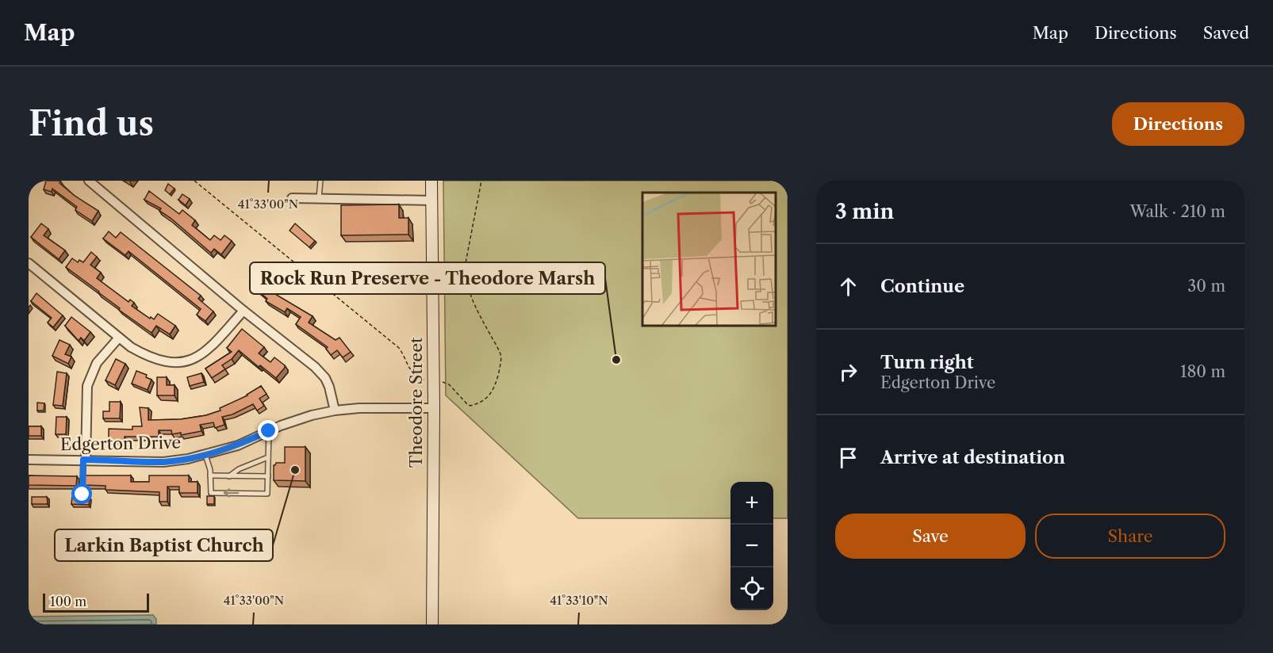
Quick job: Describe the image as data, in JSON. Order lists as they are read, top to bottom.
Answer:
{
  "streets": {
    "street": ["Theodore Street", "Edgerton Drive"]
  },
  "crossings": [
    ["Theodore Street", "Edgerton Drive"]
  ],
  "places": ["Rock Run Preserve - Theodore Marsh", "Larkin Baptist Church"],
  "scale_bar": "100 m",
  "page": {
    "header": "Map",
    "nav": ["Map", "Directions", "Saved"],
    "buttons": [
      "Directions",
      ["Save", "Share"]
    ],
    "title": "Find us",
    "heading": ["3 min", "Walk · 210 m"],
    "list": [
      ["Continue", "30 m"],
      ["Turn right", "Edgerton Drive", "180 m"],
      "Arrive at destination"
    ],
    "map_buttons": ["+", "−"],
    "scale": "100 m"
  },
  "coordinates": ["41°33'00\"N", "41°33'10\"N"]
}
